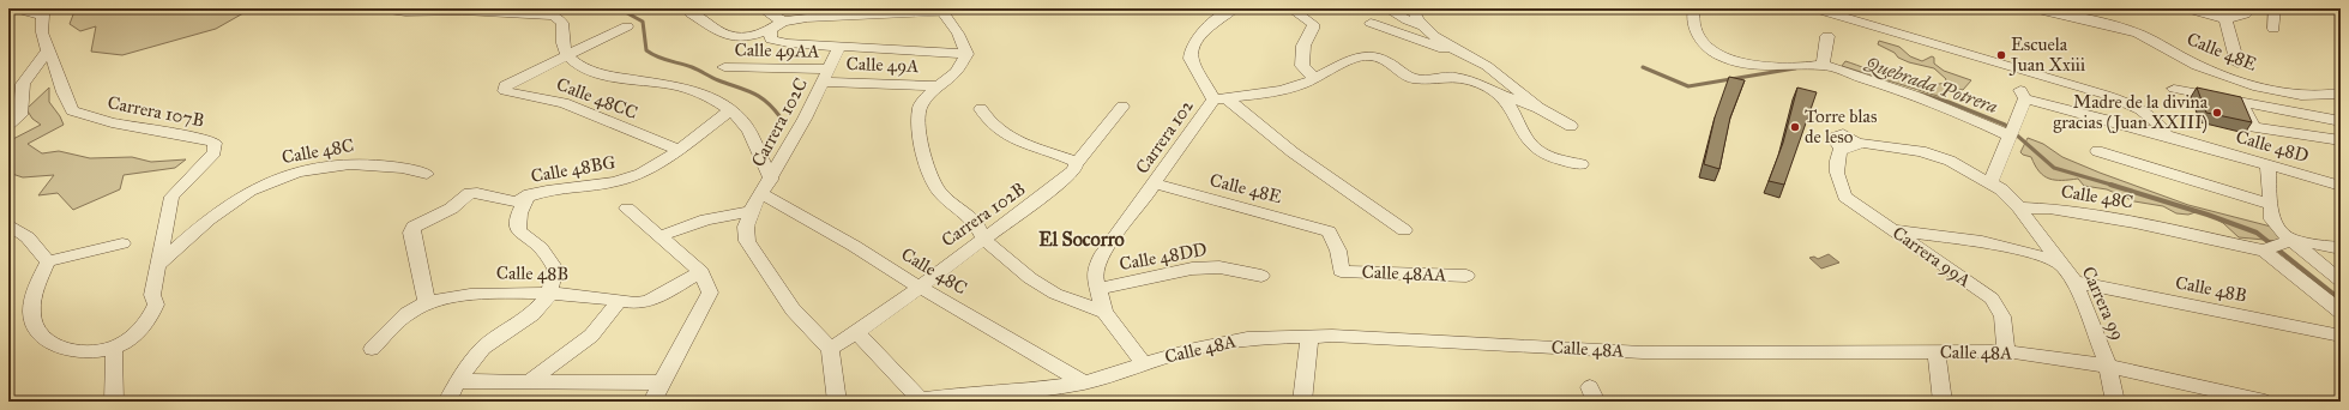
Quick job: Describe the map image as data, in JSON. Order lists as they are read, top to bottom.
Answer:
{
  "streets": {
    "street": [
      "Calle 49AA",
      "Calle 48E",
      "Calle 49A",
      "Calle 48CC",
      "Carrera 107B",
      "Carrera 102C",
      "Carrera 102",
      "Calle 48D",
      "Calle 48C",
      "Calle 48BG",
      "Carrera 102B",
      "Calle 48DD",
      "Carrera 99A",
      "Calle 48B",
      "Calle 48AA",
      "Carrera 99",
      "Calle 48A"
    ]
  },
  "crossings": [
    ["Calle 49AA", "Calle 49A"],
    ["Calle 49AA", "Carrera 102C"],
    ["Calle 48E", "Carrera 102"],
    ["Calle 48E", "Calle 48AA"],
    ["Calle 49A", "Carrera 102C"],
    ["Calle 48CC", "Calle 48BG"],
    ["Carrera 107B", "Calle 48C"],
    ["Carrera 102C", "Calle 48C"],
    ["Carrera 102", "Calle 48DD"],
    ["Carrera 102", "Calle 48A"],
    ["Calle 48C", "Carrera 102B"],
    ["Calle 48C", "Carrera 99"],
    ["Calle 48C", "Calle 48A"],
    ["Calle 48BG", "Calle 48B"],
    ["Carrera 99A", "Calle 48A"],
    ["Calle 48B", "Carrera 99"],
    ["Carrera 99", "Calle 48A"]
  ],
  "districts": ["El Socorro"],
  "water": ["Quebrada Potrera"],
  "places": ["Escuela Juan Xxiii", "Madre de la divina gracias (Juan XXIII)", "Torre blas de leso"]
}
